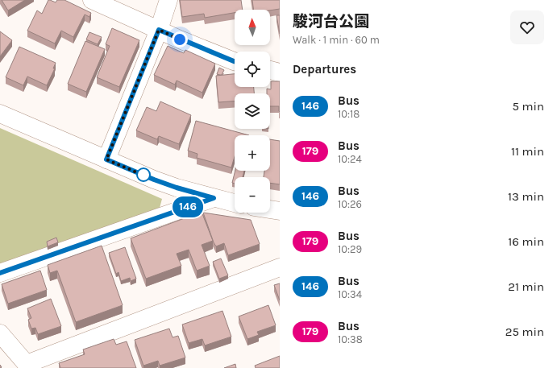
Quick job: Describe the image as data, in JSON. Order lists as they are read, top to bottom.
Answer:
{
  "lines": ["bus line 146"],
  "north": "top",
  "page": {
    "on_map": "146",
    "heading": [
      ["駿河台公園", "Walk · 1 min · 60 m"],
      "Departures"
    ],
    "map_buttons": ["+", "−"],
    "list": [
      {
        "mark": "146",
        "name": "Bus",
        "note": "10:18",
        "value": "5 min"
      },
      {
        "mark": "179",
        "name": "Bus",
        "note": "10:24",
        "value": "11 min"
      },
      {
        "mark": "146",
        "name": "Bus",
        "note": "10:26",
        "value": "13 min"
      },
      {
        "mark": "179",
        "name": "Bus",
        "note": "10:29",
        "value": "16 min"
      },
      {
        "mark": "146",
        "name": "Bus",
        "note": "10:34",
        "value": "21 min"
      },
      {
        "mark": "179",
        "name": "Bus",
        "note": "10:38",
        "value": "25 min"
      }
    ]
  }
}
